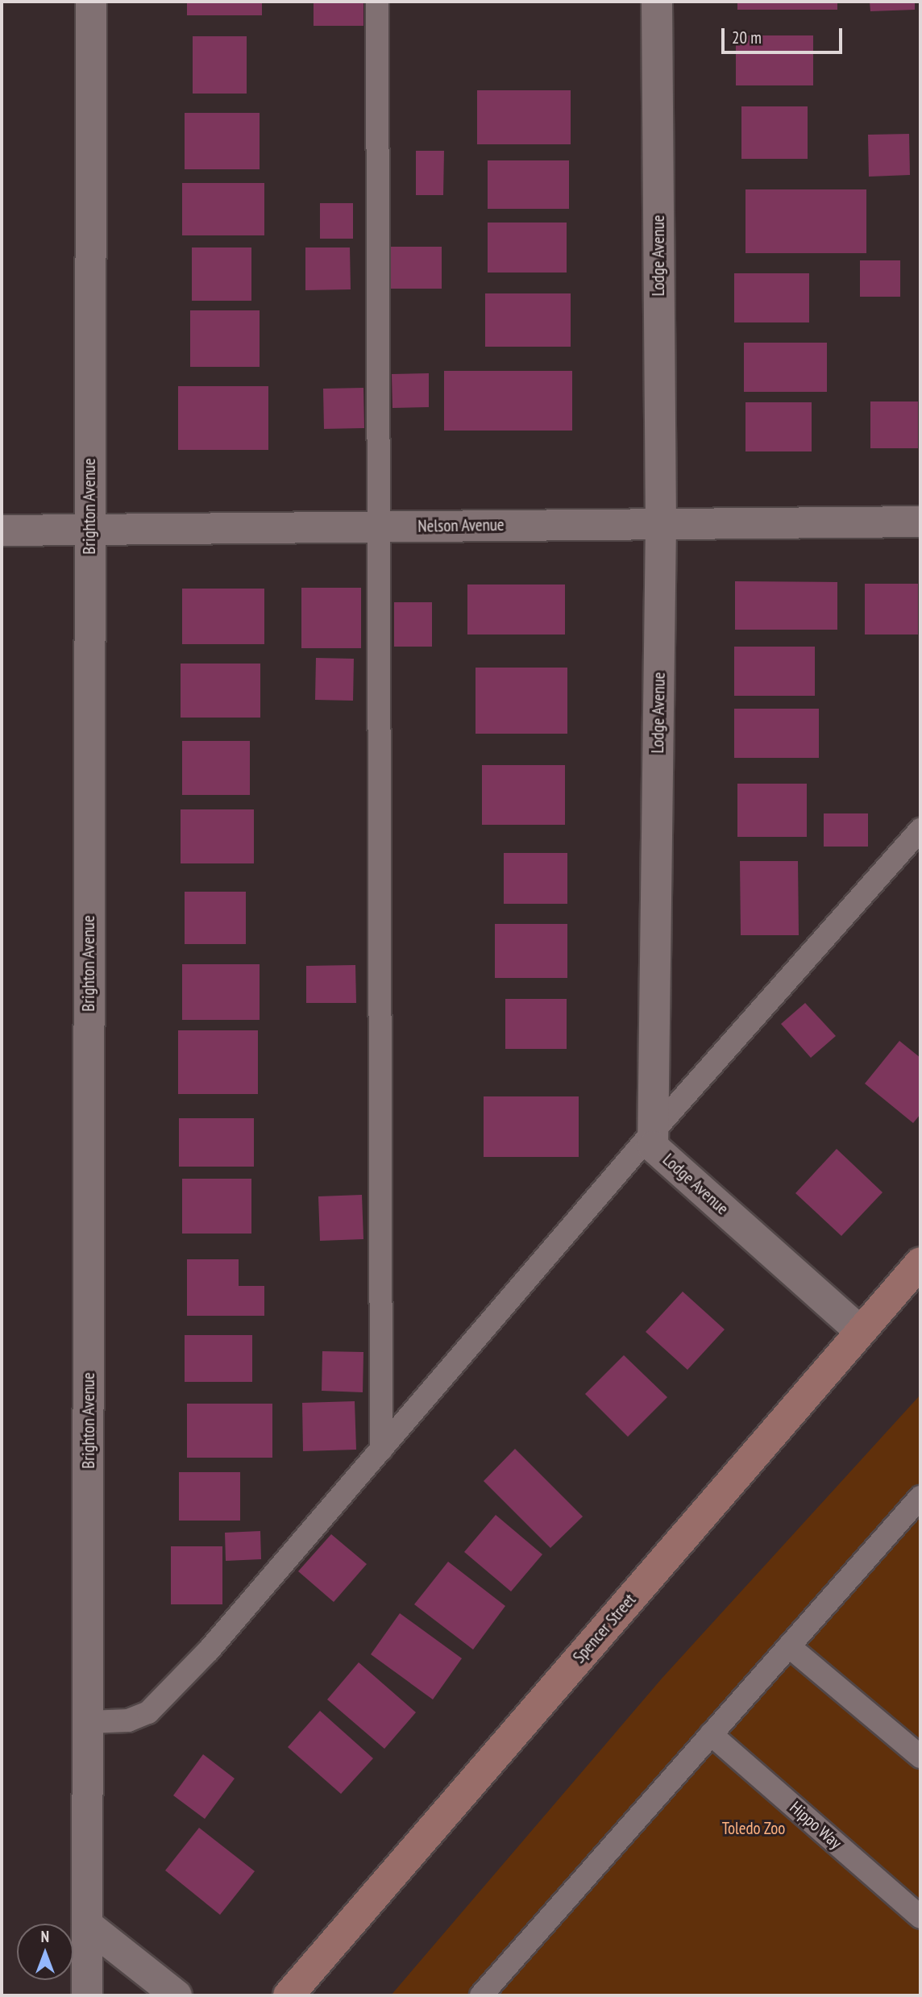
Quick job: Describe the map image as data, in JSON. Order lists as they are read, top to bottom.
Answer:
{
  "streets": {
    "street": [
      "Lodge Avenue",
      "Brighton Avenue",
      "Nelson Avenue",
      "Spencer Street"
    ],
    "lane": ["Hippo Way"]
  },
  "crossings": [
    ["Lodge Avenue", "Nelson Avenue"],
    ["Lodge Avenue", "Spencer Street"],
    ["Brighton Avenue", "Nelson Avenue"]
  ],
  "parks": ["Toledo Zoo"],
  "scale_bar": "20 m",
  "north": "top"
}
